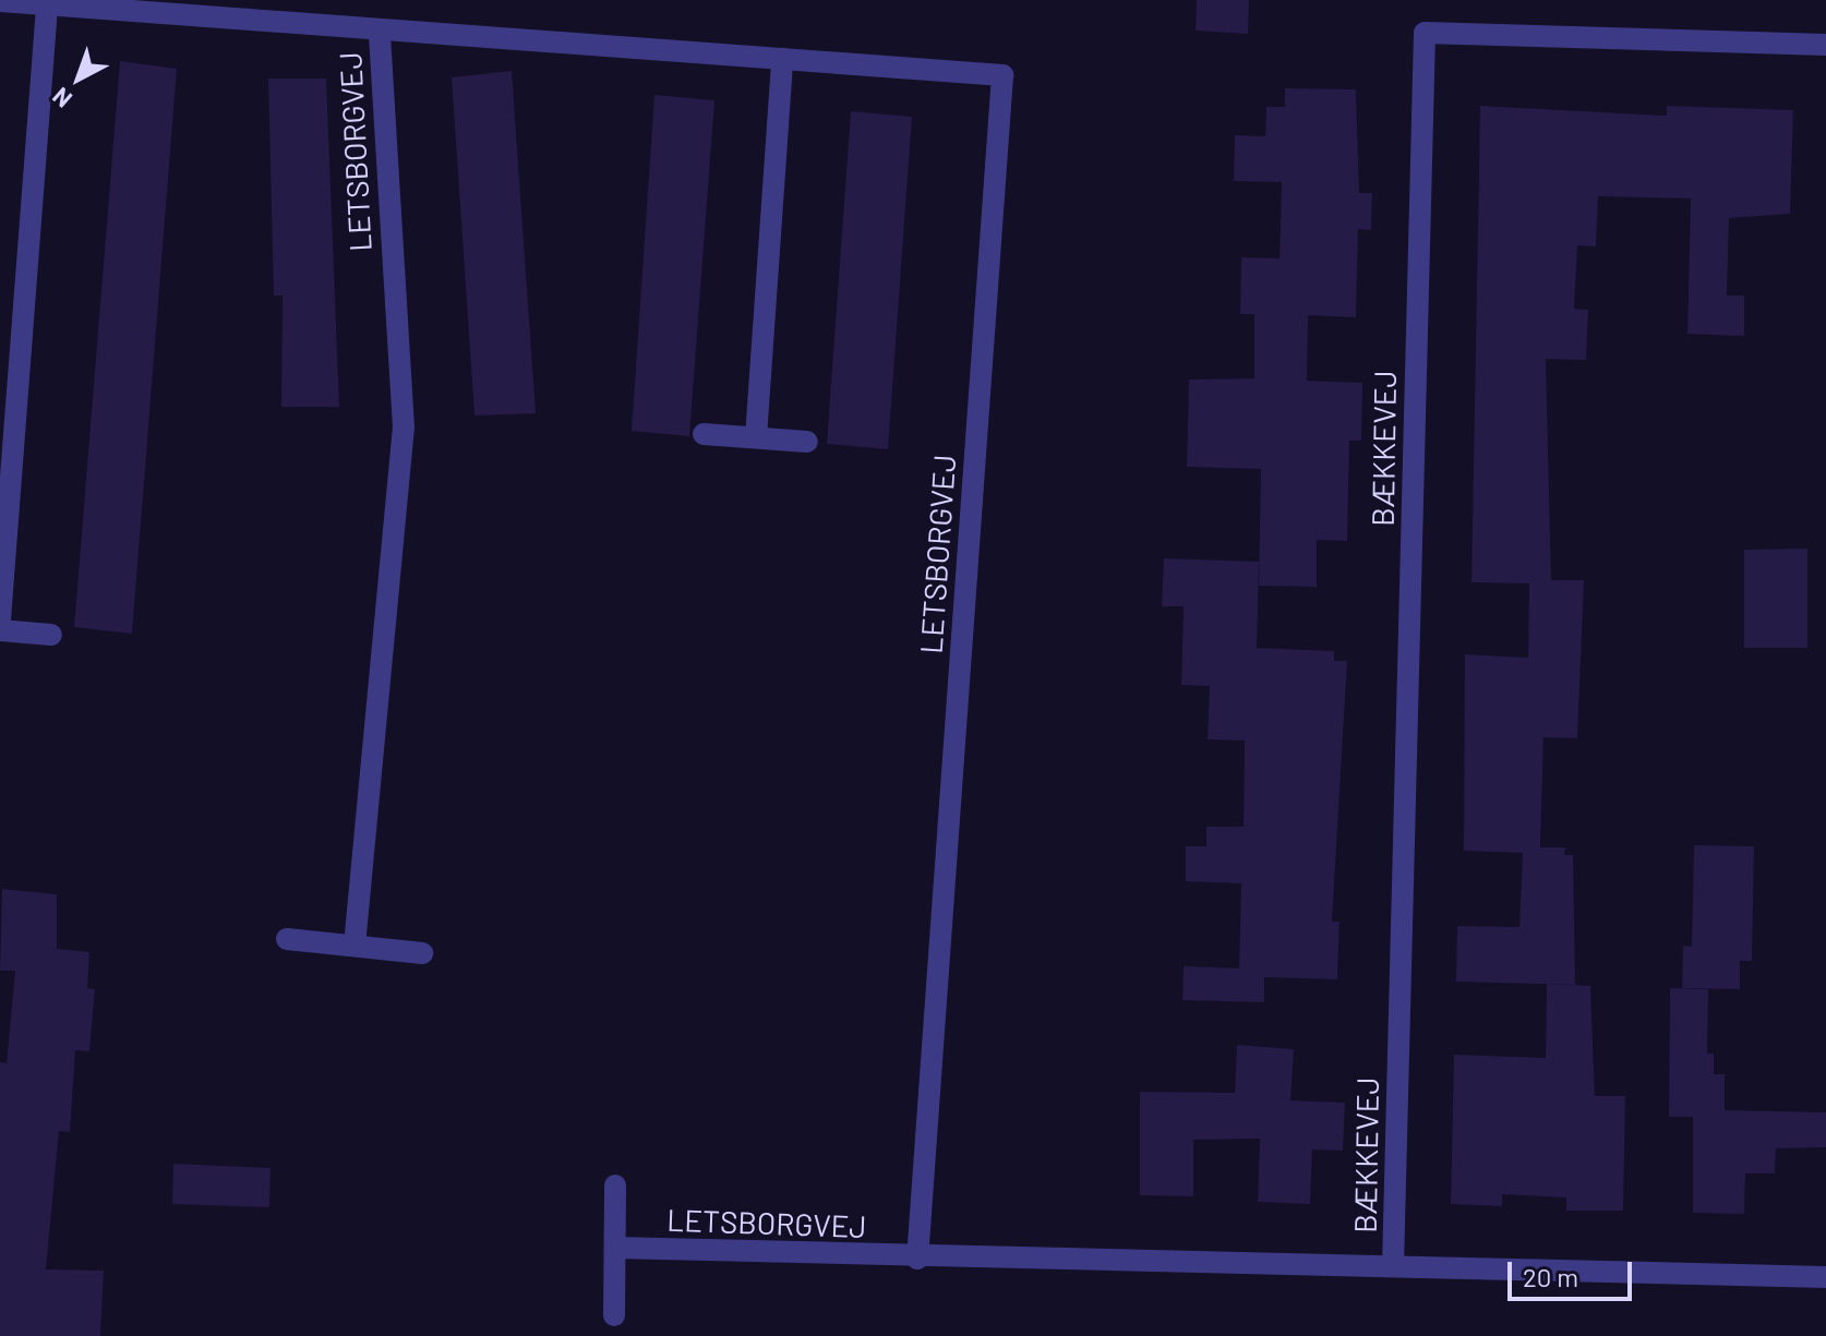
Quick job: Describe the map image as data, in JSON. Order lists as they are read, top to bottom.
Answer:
{
  "streets": {
    "street": ["LETSBORGVEJ", "BÆKKEVEJ"]
  },
  "crossings": [
    ["LETSBORGVEJ", "BÆKKEVEJ"]
  ],
  "scale_bar": "20 m",
  "north": "bottom left"
}
